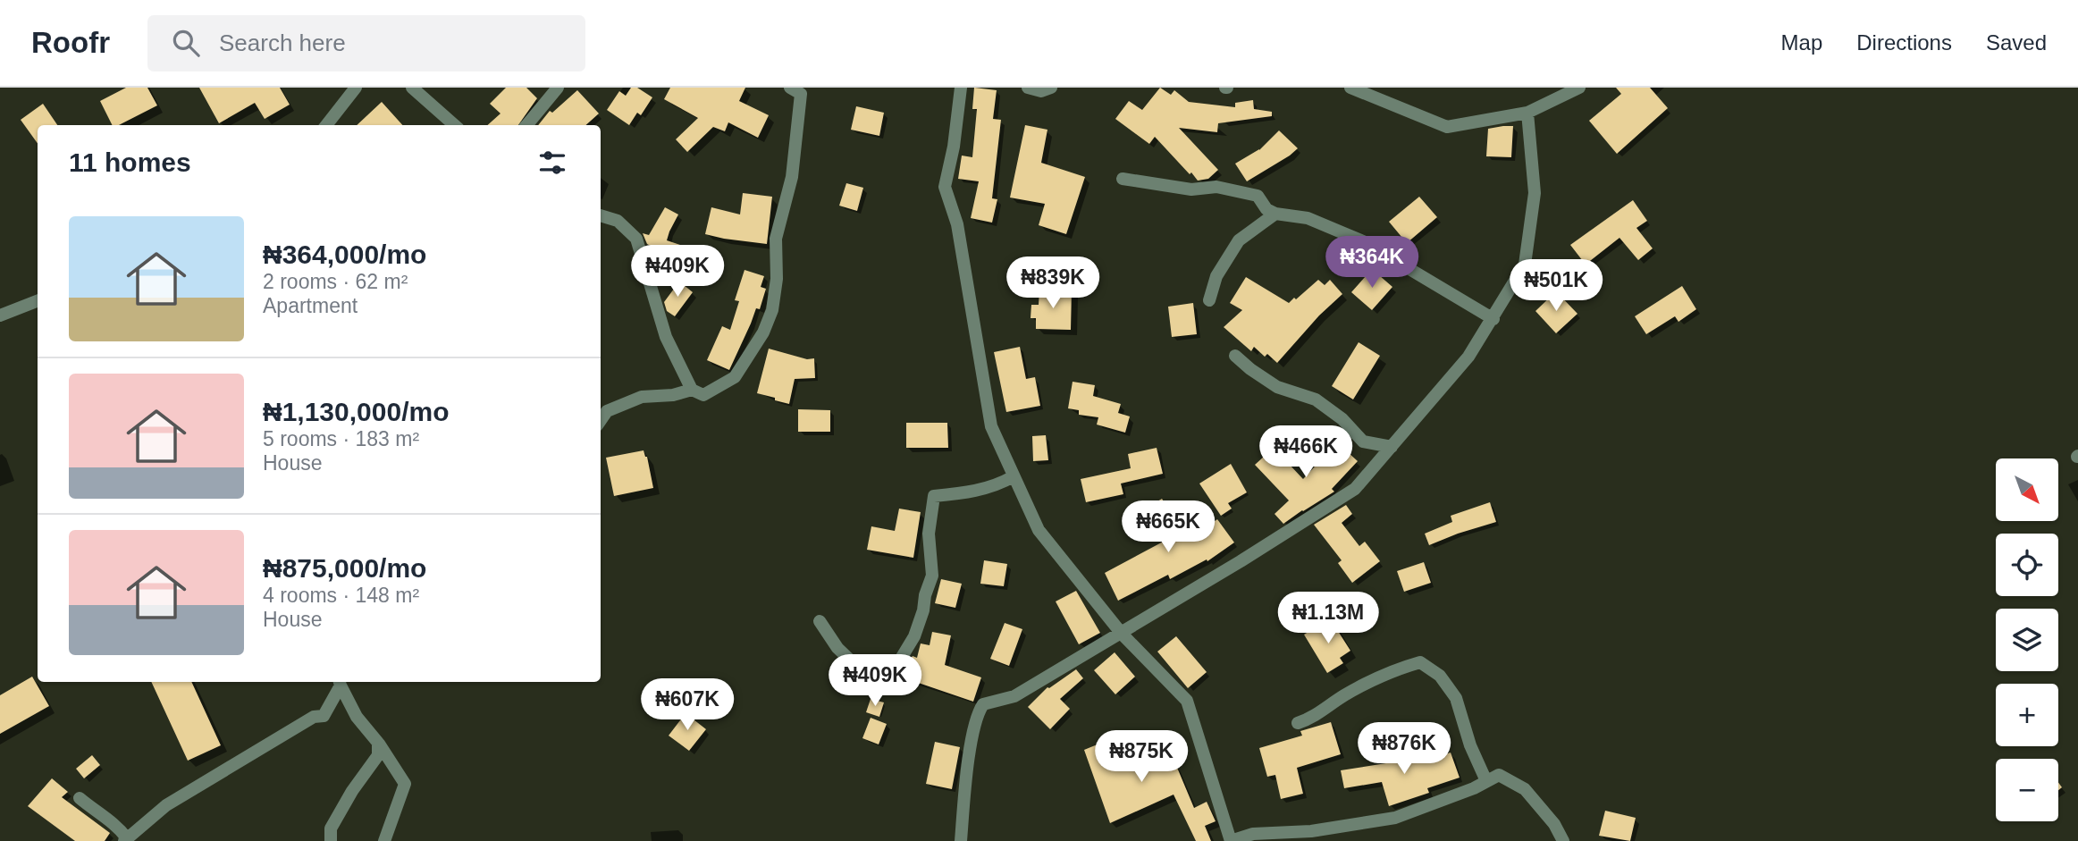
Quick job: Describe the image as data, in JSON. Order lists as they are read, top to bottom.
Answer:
{
  "north": "bottom right",
  "page": {
    "header": "Roofr",
    "search": "Search here",
    "nav": ["Map", "Directions", "Saved"],
    "heading": "11 homes",
    "list": [
      {
        "name": "₦364,000/mo",
        "note": "2 rooms · 62 m² · Apartment"
      },
      {
        "name": "₦1,130,000/mo",
        "note": "5 rooms · 183 m² · House"
      },
      {
        "name": "₦875,000/mo",
        "note": "4 rooms · 148 m² · House"
      }
    ],
    "price": [
      "₦364K",
      "₦409K",
      "₦839K",
      "₦501K",
      "₦466K",
      "₦665K",
      "₦1.13M",
      "₦409K",
      "₦607K",
      "₦876K",
      "₦875K"
    ],
    "map_buttons": ["+", "−"]
  }
}
